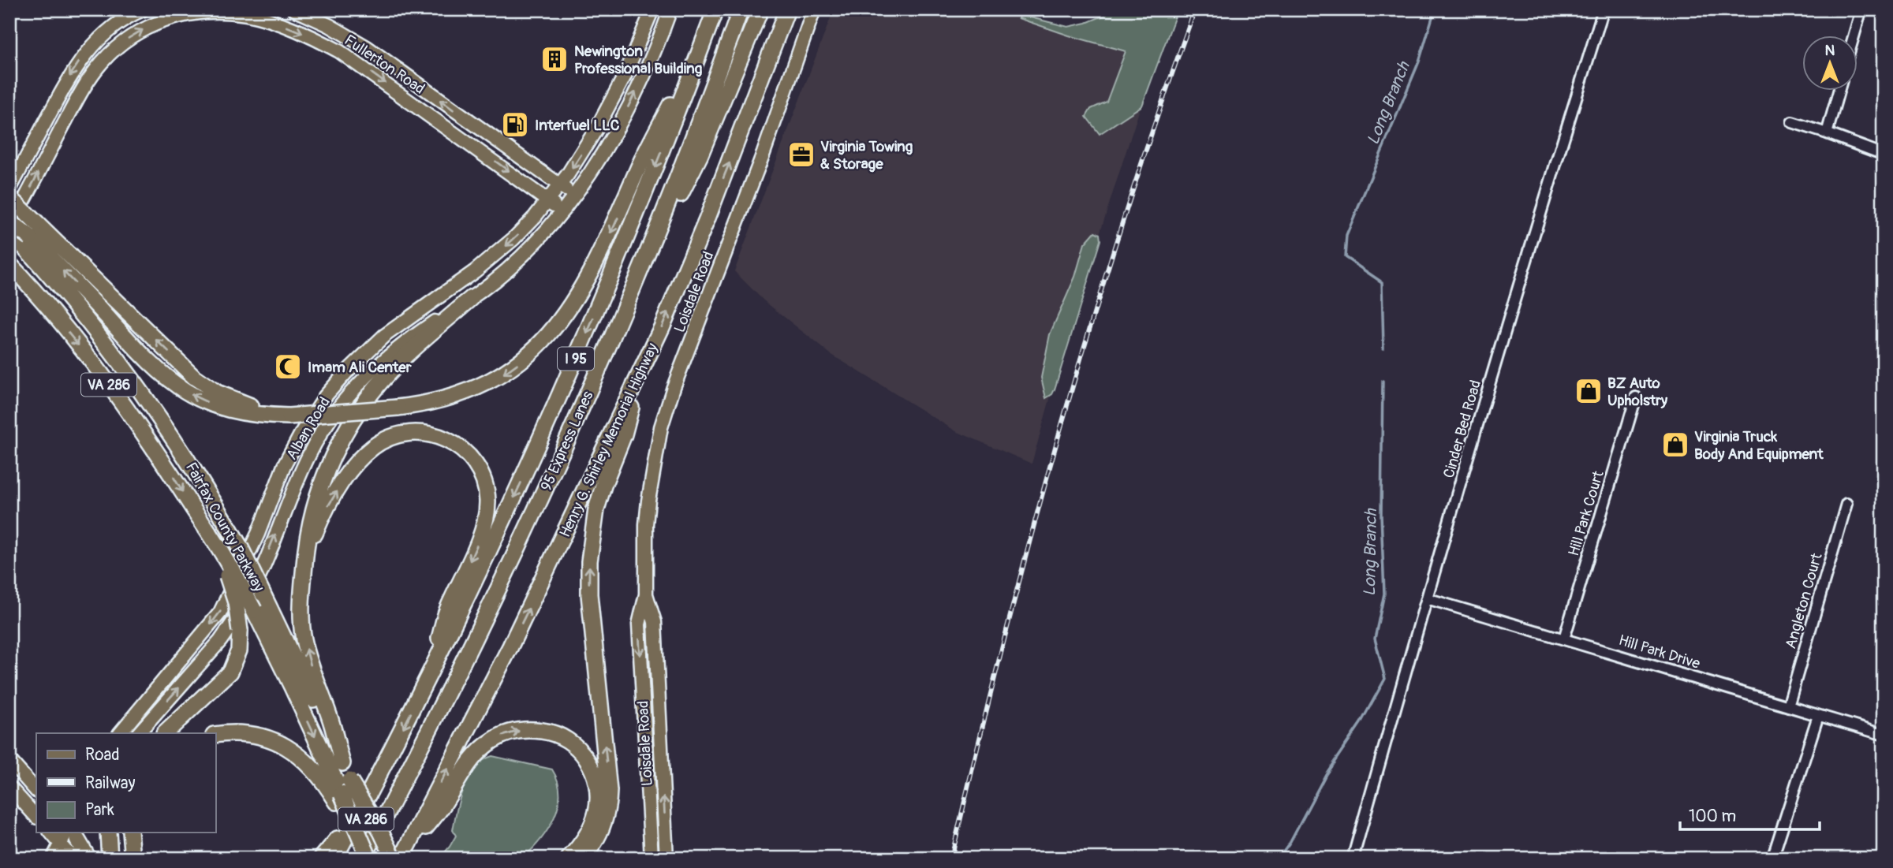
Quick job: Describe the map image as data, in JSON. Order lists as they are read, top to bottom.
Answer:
{
  "streets": {
    "highway": [
      "I 95",
      "VA 286",
      "Henry G. Shirley Memorial Highway",
      "95 Express Lanes",
      "Fairfax County Parkway"
    ],
    "main road": ["Fullerton Road", "Loisdale Road", "Alban Road"],
    "street": [
      "Cinder Bed Road",
      "Hill Park Court",
      "Angleton Court",
      "Hill Park Drive"
    ]
  },
  "crossings": [
    ["Fullerton Road", "Alban Road"],
    ["Fullerton Road", "Fairfax County Parkway"],
    ["Alban Road", "Fairfax County Parkway"],
    ["Cinder Bed Road", "Hill Park Drive"],
    ["Hill Park Court", "Hill Park Drive"],
    ["Angleton Court", "Hill Park Drive"]
  ],
  "water": ["Long Branch"],
  "places": {
    "building": ["Newington Professional Building"],
    "fuel station": ["Interfuel LLC"],
    "office": ["Virginia Towing & Storage"],
    "mosque": ["Imam Ali Center"],
    "shop": ["BZ Auto Upholstry", "Virginia Truck Body And Equipment"]
  },
  "legend": ["Road", "Railway", "Park"],
  "scale_bar": "100 m",
  "north": "top"
}
